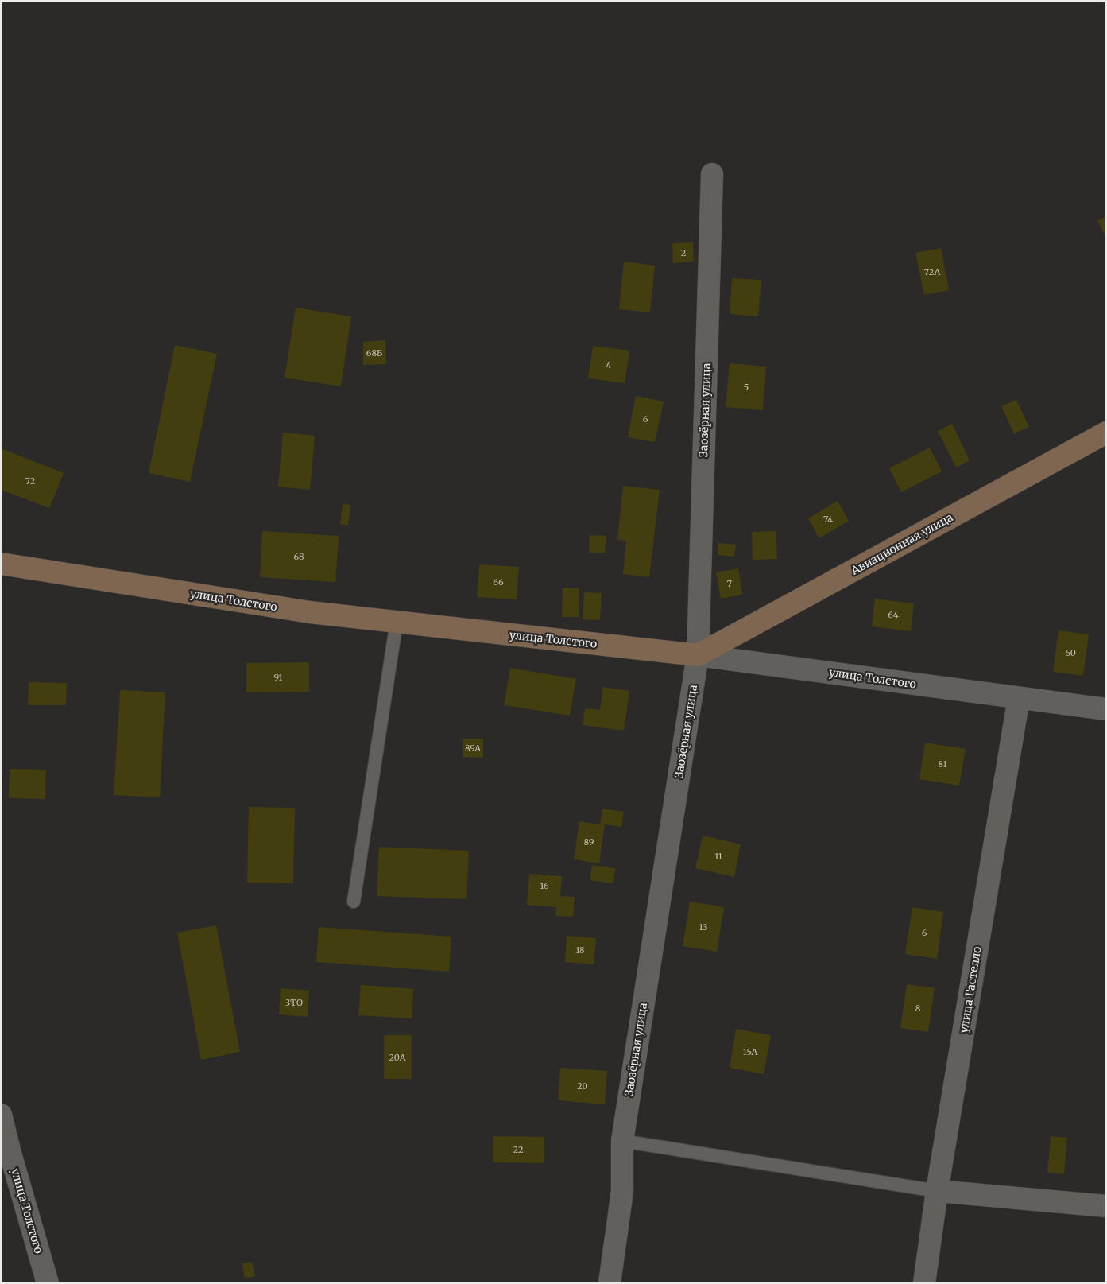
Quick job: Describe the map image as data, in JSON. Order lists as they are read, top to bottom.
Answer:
{
  "streets": {
    "street": [
      "Заозёрная улица",
      "Авиационная улица",
      "улица Толстого",
      "улица Гастелло"
    ]
  },
  "crossings": [
    ["Заозёрная улица", "Авиационная улица"],
    ["Заозёрная улица", "улица Толстого"],
    ["Авиационная улица", "улица Толстого"],
    ["улица Толстого", "улица Гастелло"]
  ],
  "house_numbers": [
    "2",
    "72А",
    "68Б",
    "4",
    "5",
    "6",
    "72",
    "74",
    "68",
    "66",
    "7",
    "64",
    "60",
    "91",
    "89А",
    "81",
    "89",
    "11",
    "16",
    "13",
    "6",
    "18",
    "3ТО",
    "8",
    "15А",
    "20А",
    "20",
    "22"
  ]
}
